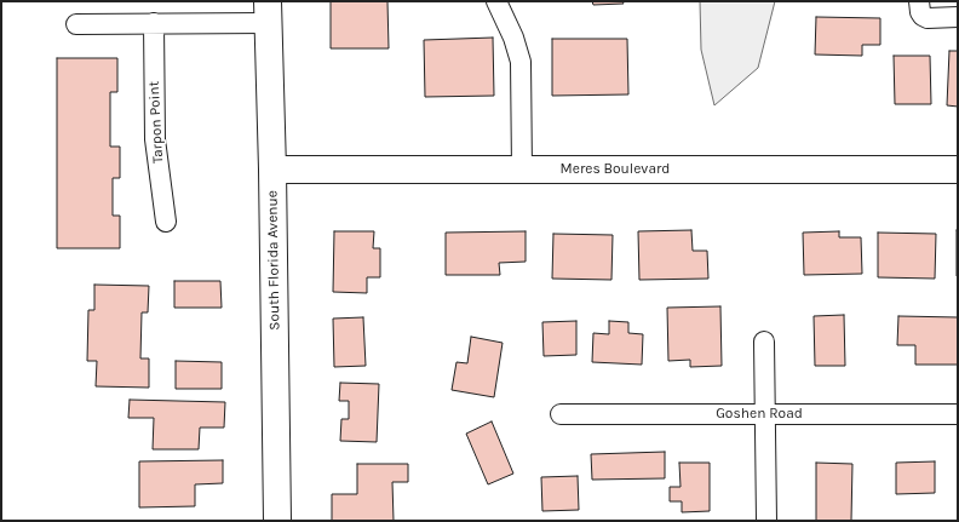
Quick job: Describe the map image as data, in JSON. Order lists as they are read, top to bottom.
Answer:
{
  "streets": {
    "street": [
      "Tarpon Point",
      "Meres Boulevard",
      "South Florida Avenue",
      "Goshen Road"
    ]
  },
  "crossings": [
    ["Meres Boulevard", "South Florida Avenue"]
  ]
}
